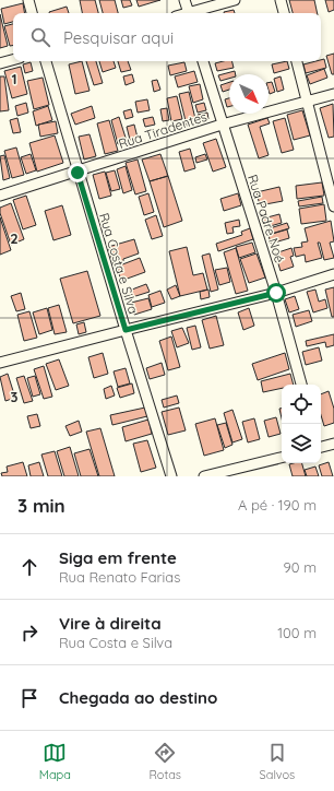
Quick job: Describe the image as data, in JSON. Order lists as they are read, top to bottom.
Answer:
{
  "streets": {
    "street": ["Rua Tiradentes", "Rua Padre Noé", "Rua Costa e Silva"]
  },
  "crossings": [
    ["Rua Tiradentes", "Rua Padre Noé"],
    ["Rua Tiradentes", "Rua Costa e Silva"]
  ],
  "north": "bottom right",
  "page": {
    "search": "Pesquisar aqui",
    "heading": ["3 min", "A pé · 190 m"],
    "list": [
      ["Siga em frente", "Rua Renato Farias", "90 m"],
      ["Vire à direita", "Rua Costa e Silva", "100 m"],
      "Chegada ao destino"
    ],
    "nav": ["Mapa", "Rotas", "Salvos"]
  },
  "grid": {
    "rows": ["1", "2", "3"]
  }
}
